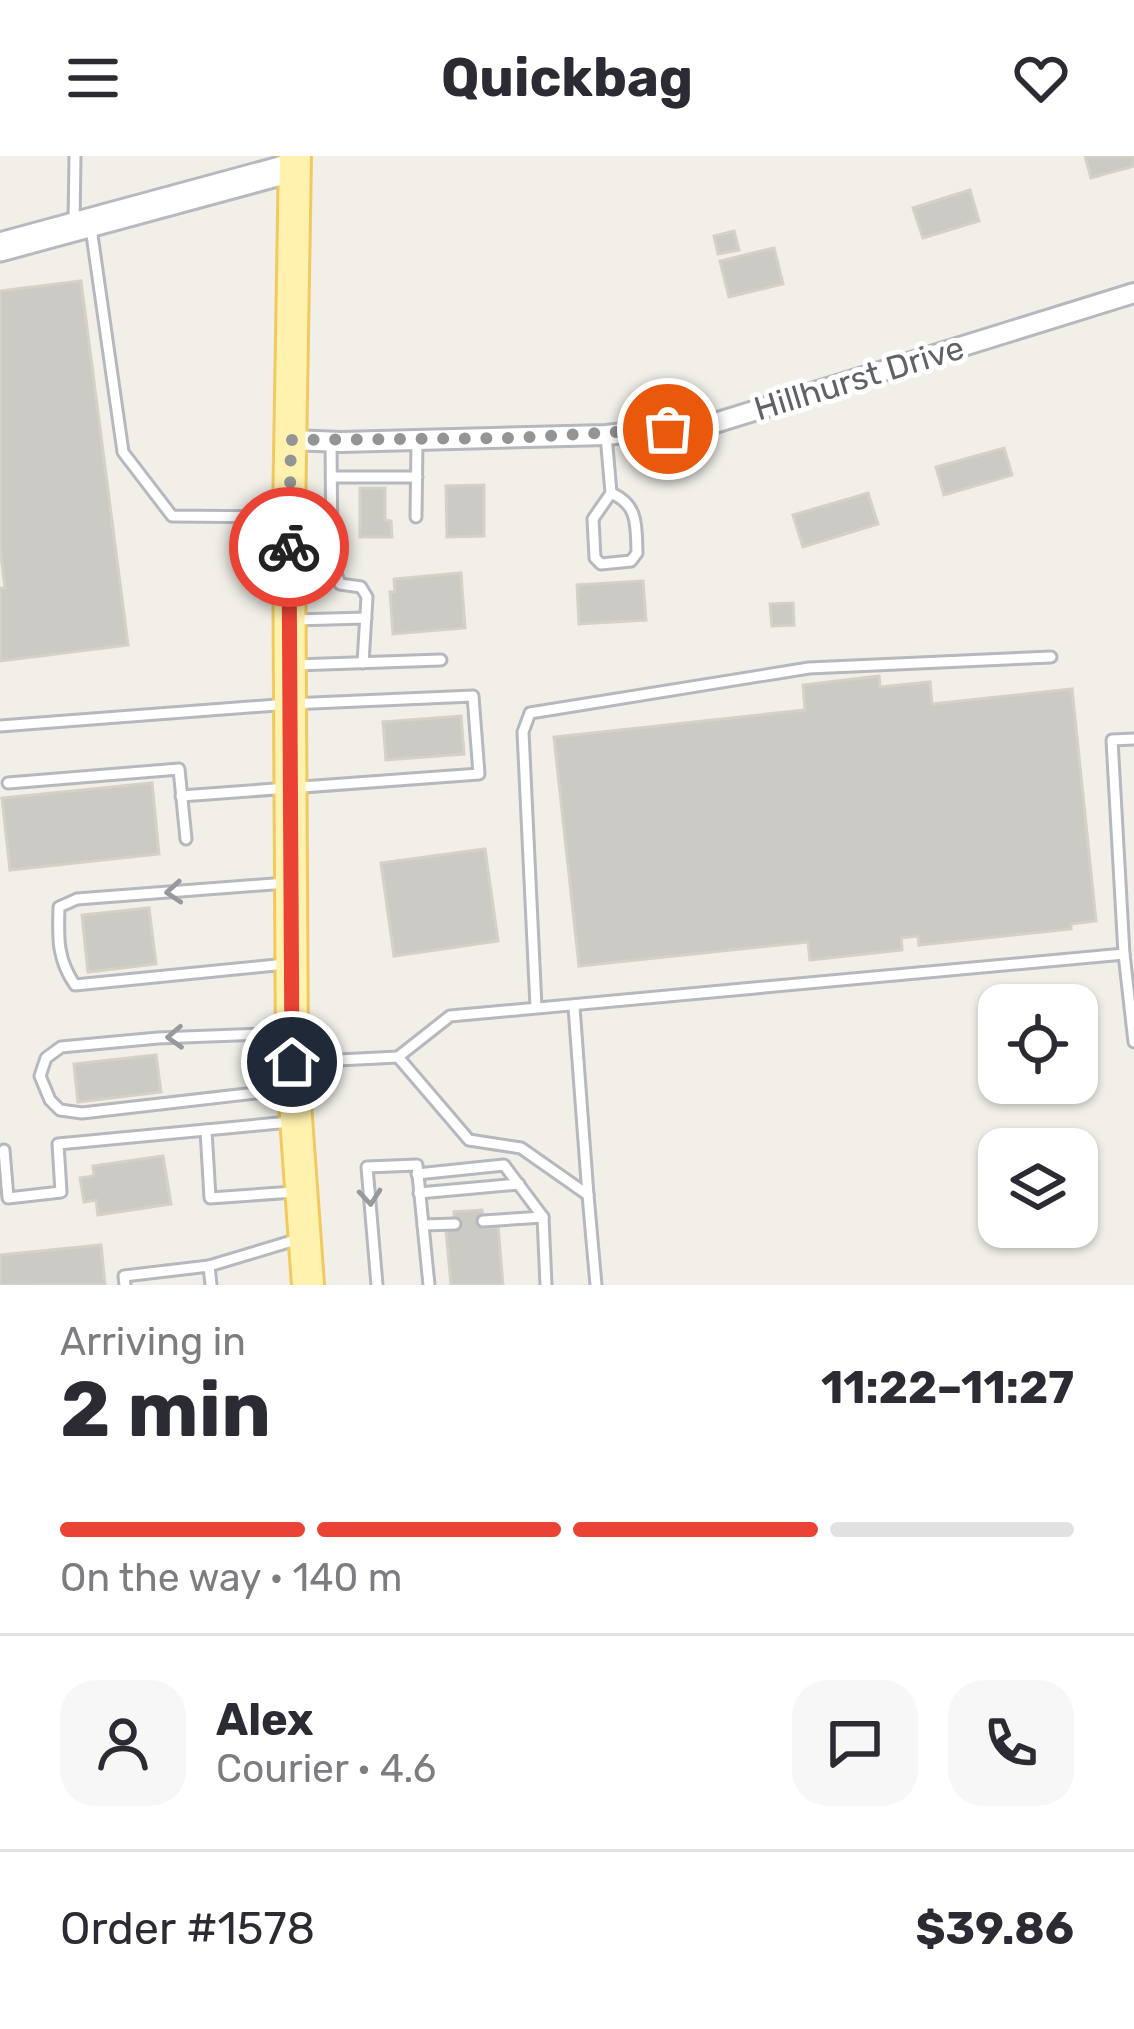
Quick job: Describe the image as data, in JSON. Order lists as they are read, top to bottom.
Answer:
{
  "streets": {
    "street": ["Hillhurst Drive"]
  },
  "page": {
    "header": "Quickbag",
    "heading": ["2 min", "Arriving in", "11:22–11:27"],
    "panel": [
      "Alex",
      "Courier · 4.6",
      "Order #1578",
      "$39.86"
    ],
    "bar": "On the way · 140 m"
  }
}
